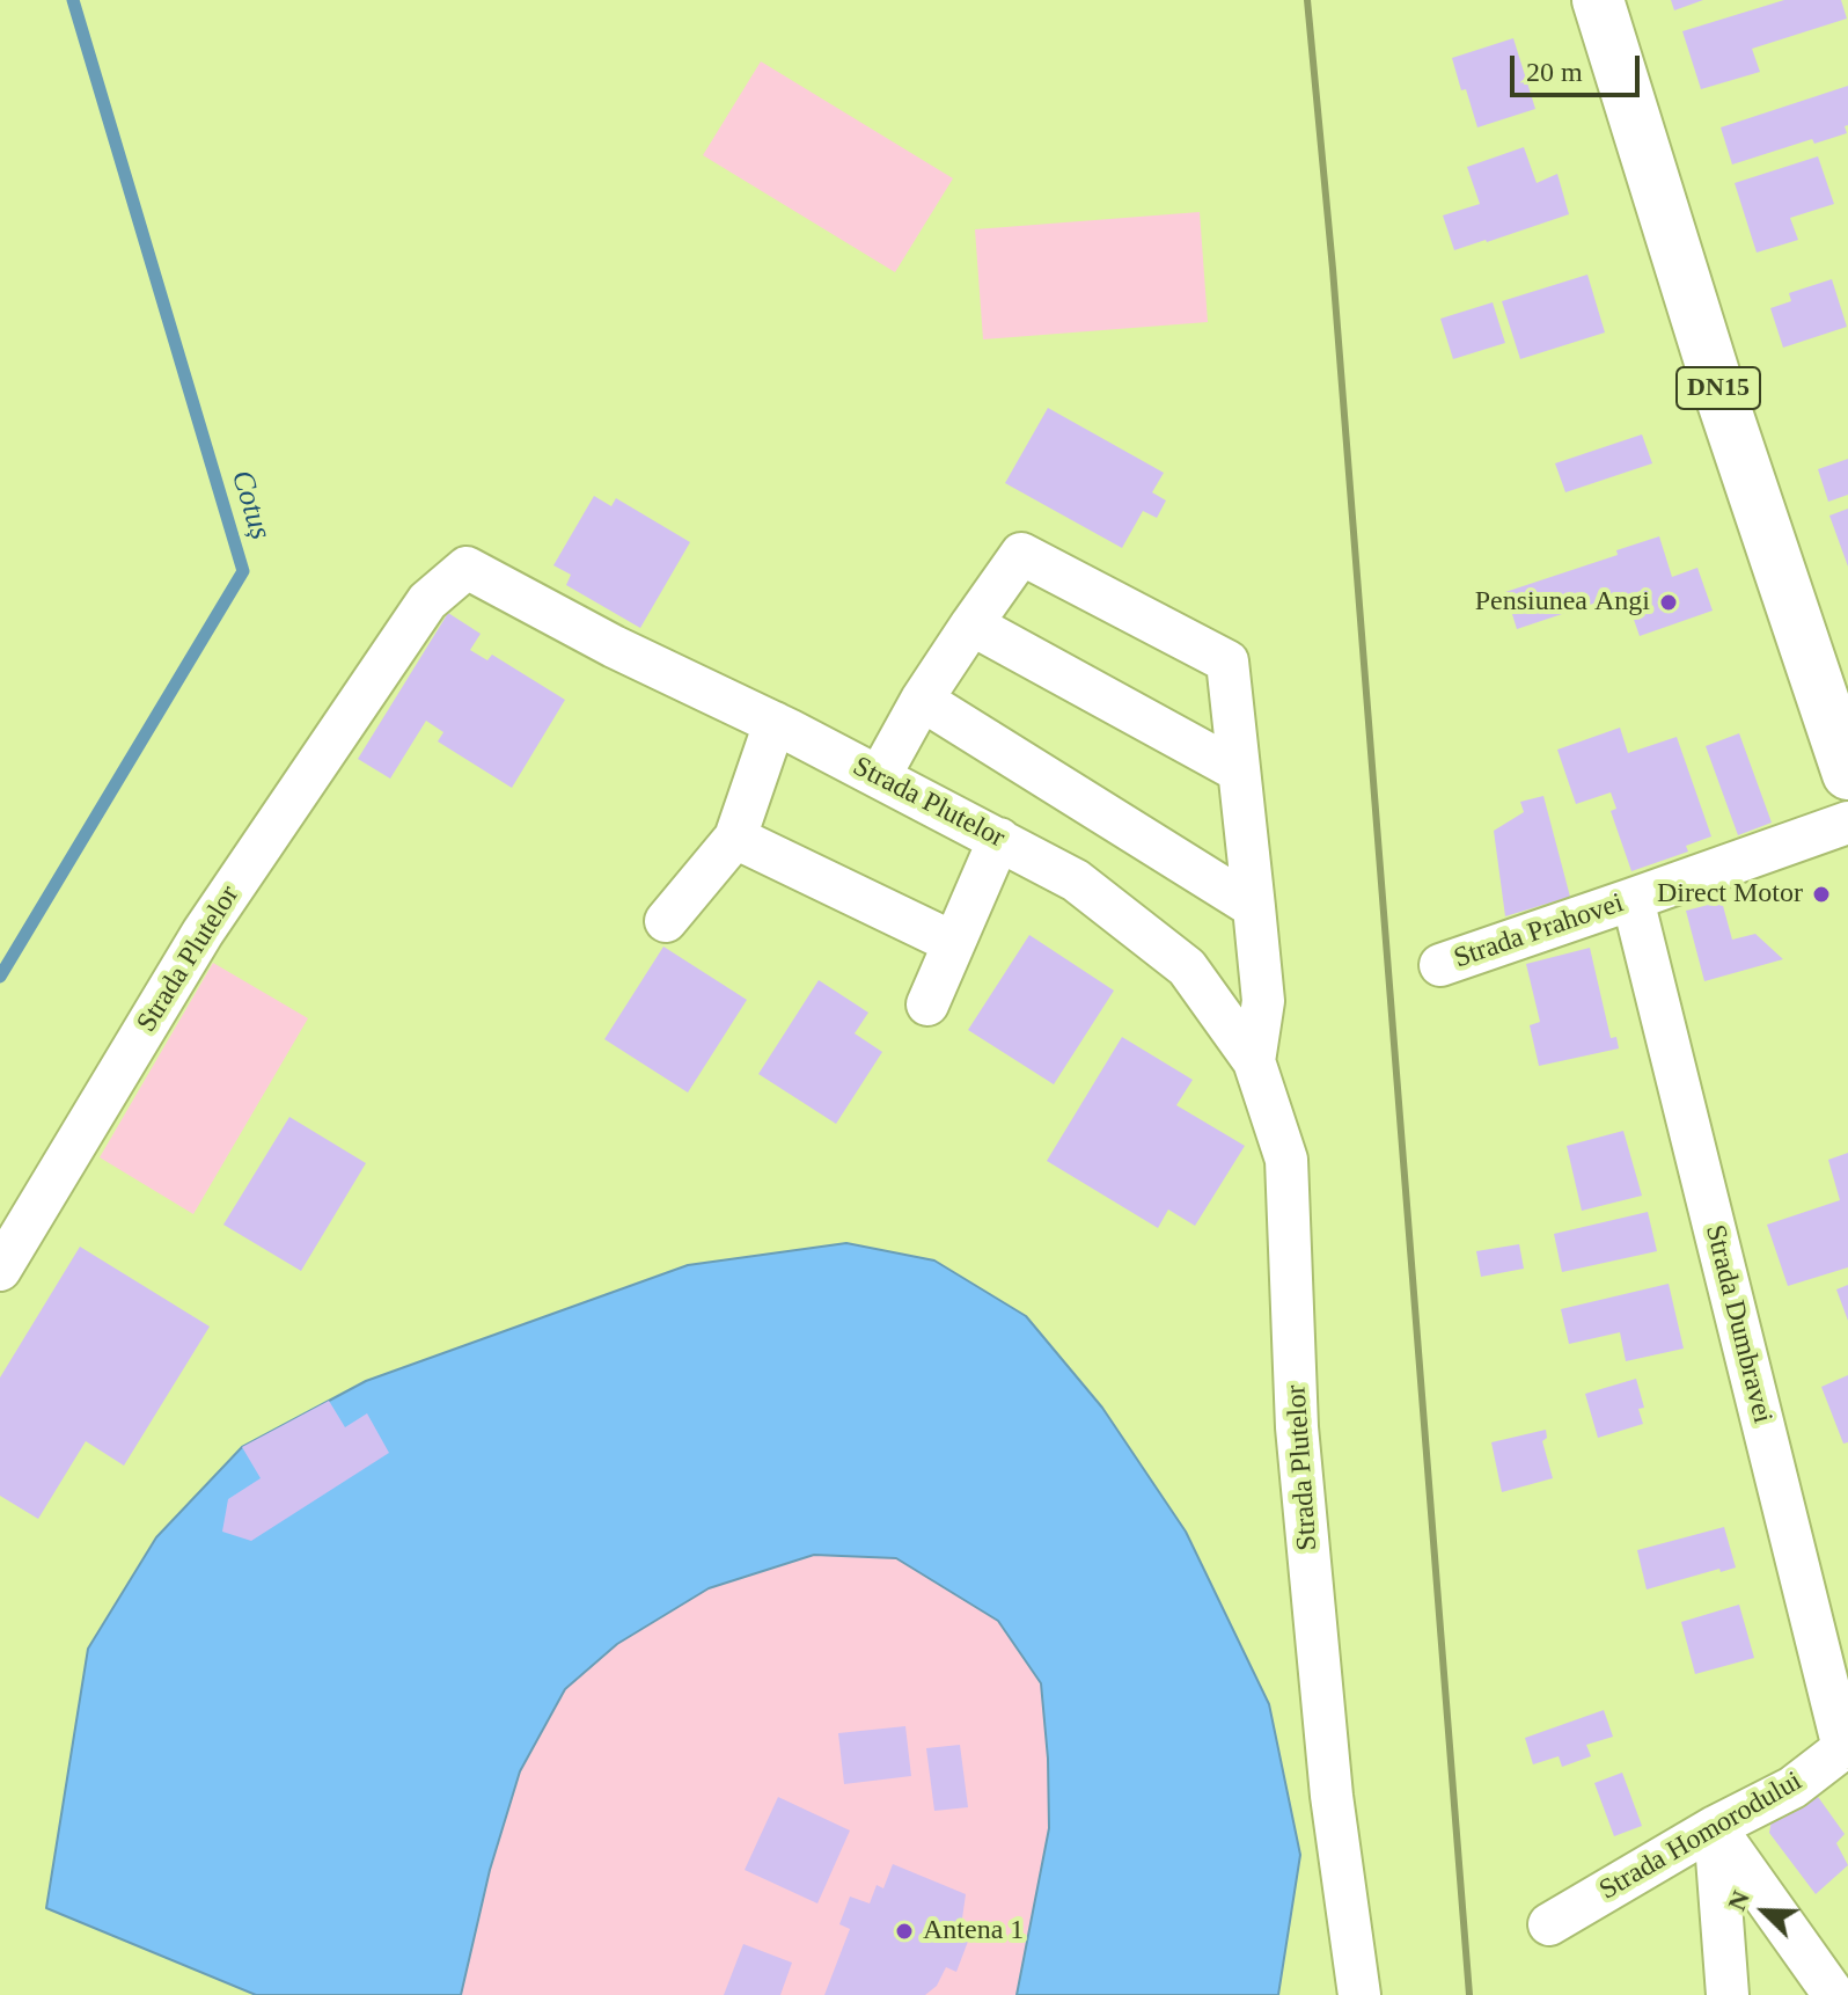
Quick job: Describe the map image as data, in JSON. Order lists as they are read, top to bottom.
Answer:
{
  "streets": {
    "main road": ["DN15"],
    "street": [
      "Strada Plutelor",
      "Strada Prahovei",
      "Strada Dumbravei",
      "Strada Homorodului"
    ]
  },
  "crossings": [
    ["Strada Prahovei", "Strada Dumbravei"],
    ["Strada Dumbravei", "Strada Homorodului"]
  ],
  "water": ["Cotuș"],
  "places": ["Pensiunea Angi", "Direct Motor", "Antena 1"],
  "scale_bar": "20 m",
  "north": "top left"
}
